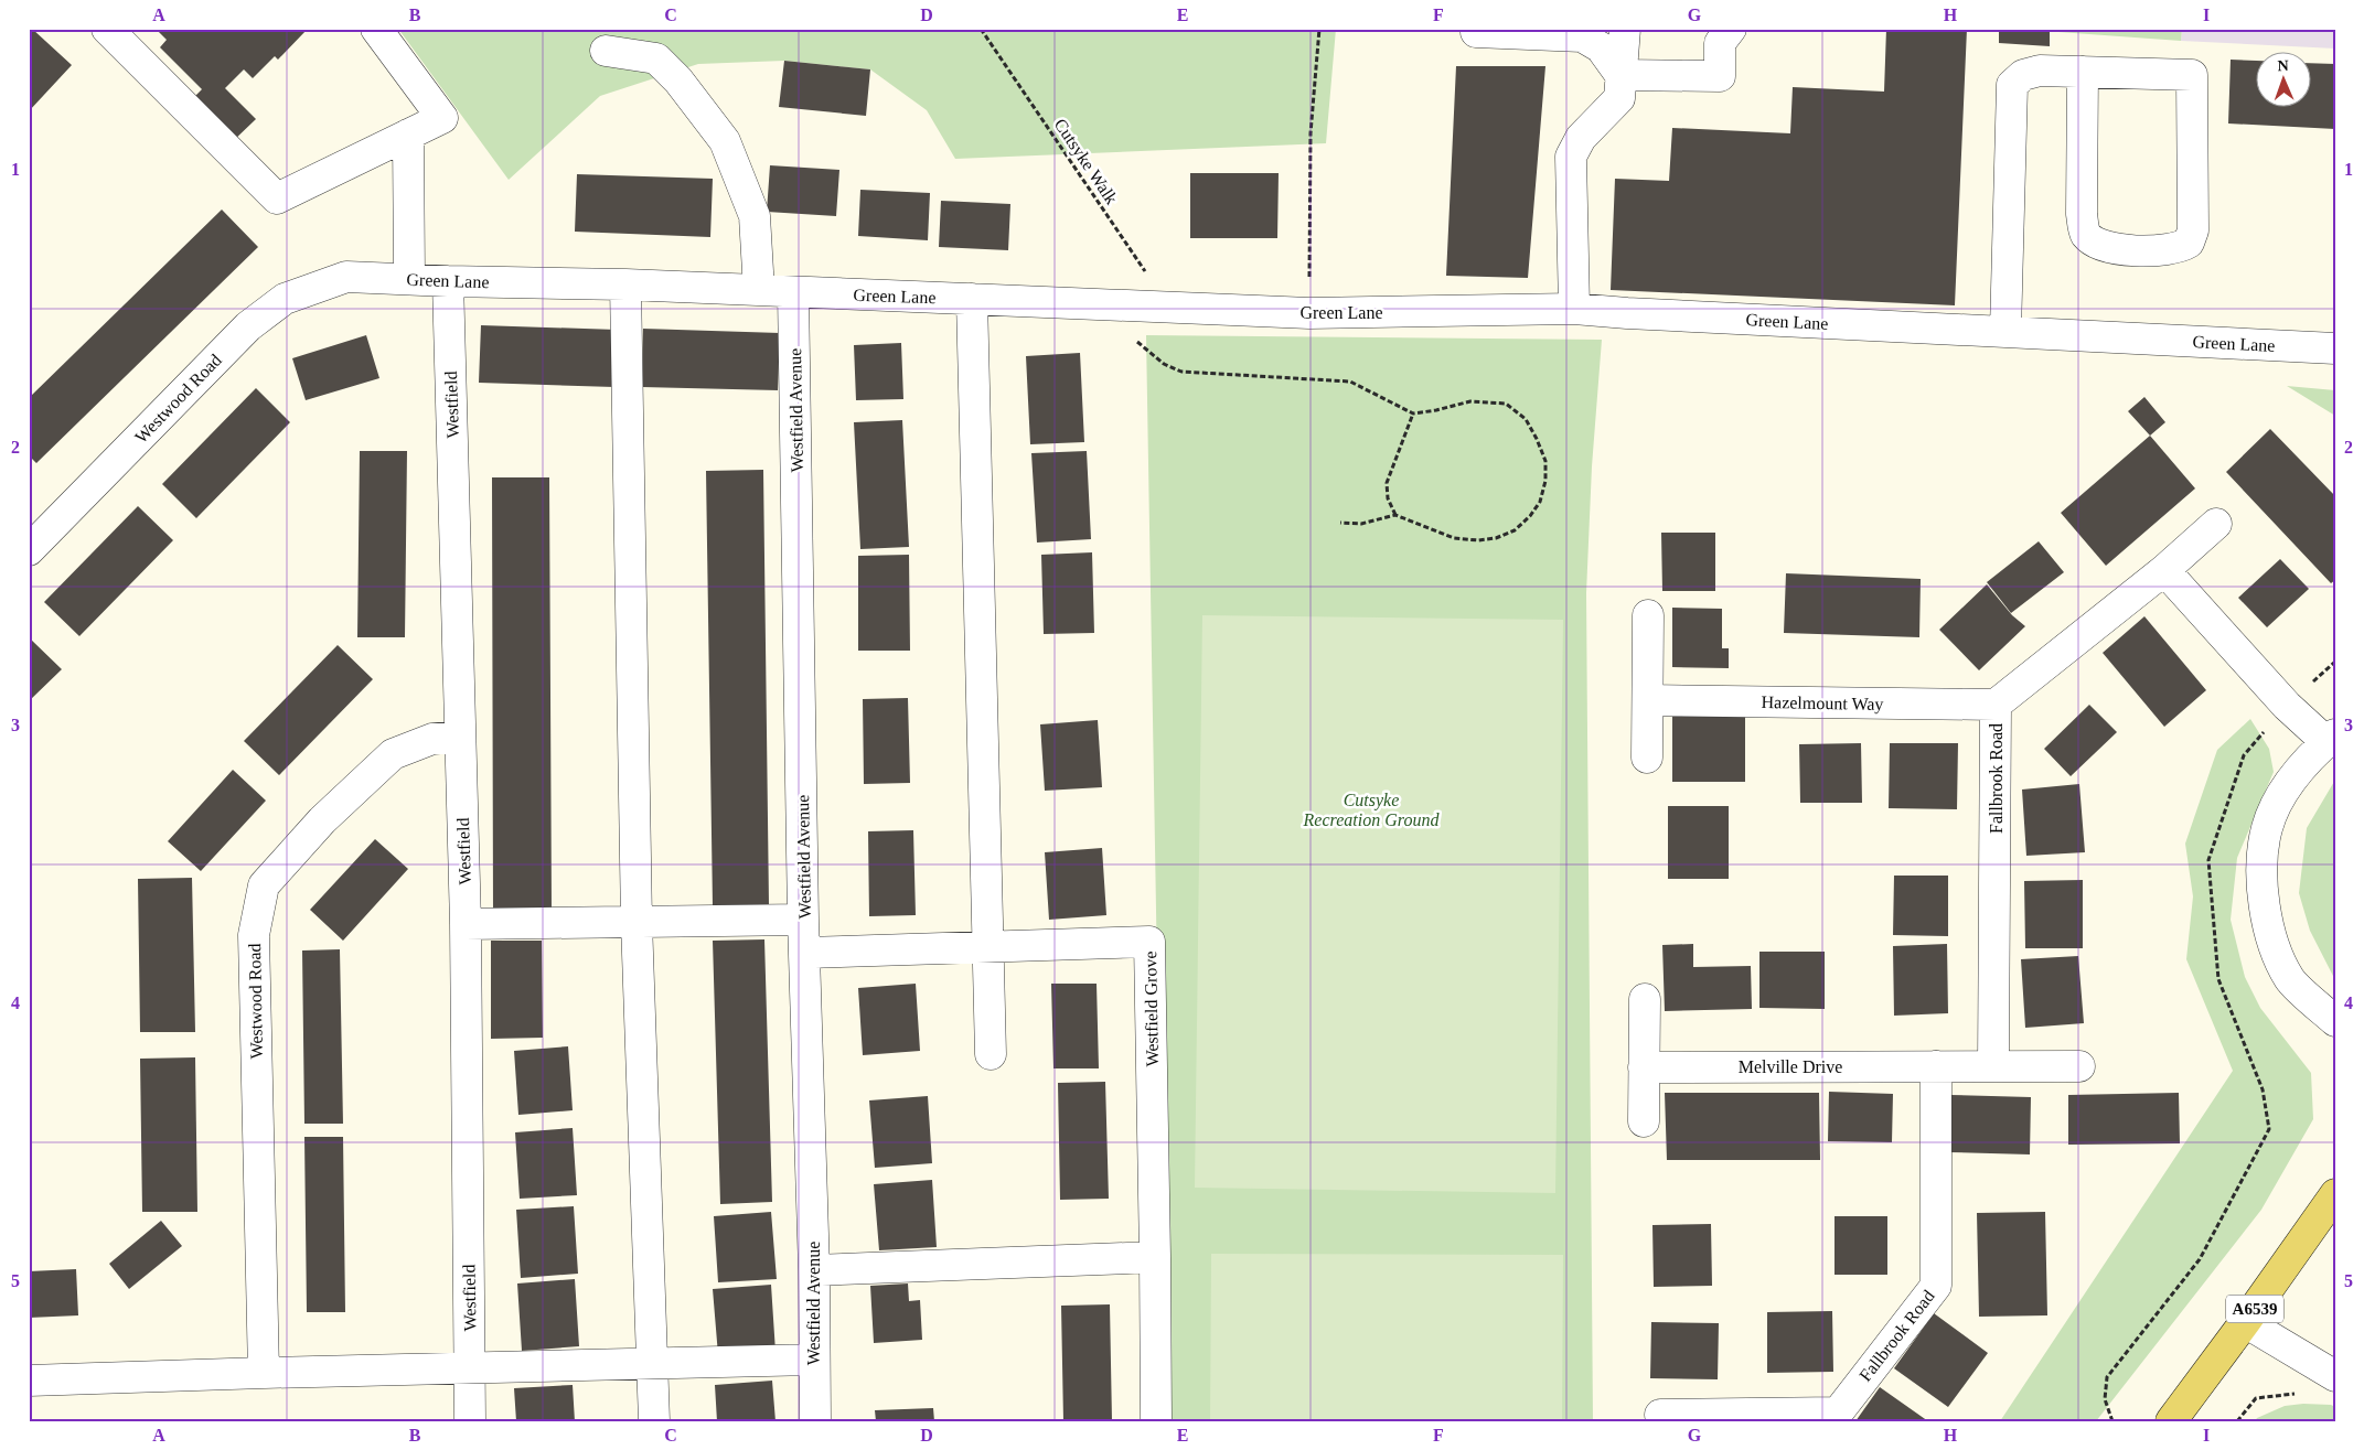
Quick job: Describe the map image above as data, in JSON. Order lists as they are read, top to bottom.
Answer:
{
  "streets": {
    "main road": ["A6539"],
    "street": [
      "Green Lane",
      "Westwood Road",
      "Westfield",
      "Westfield Avenue",
      "Hazelmount Way",
      "Fallbrook Road",
      "Westfield Grove",
      "Melville Drive"
    ],
    "path": ["Cutsyke Walk"]
  },
  "crossings": [
    ["Cutsyke Walk", "Green Lane"],
    ["Green Lane", "Westwood Road"],
    ["Green Lane", "Westfield"],
    ["Green Lane", "Westfield Avenue"],
    ["Westwood Road", "Westfield"],
    ["Westfield Avenue", "Westfield Grove"],
    ["Hazelmount Way", "Fallbrook Road"],
    ["Fallbrook Road", "Melville Drive"]
  ],
  "parks": ["Cutsyke Recreation Ground"],
  "north": "top",
  "grid": {
    "columns": [
      "A",
      "B",
      "C",
      "D",
      "E",
      "F",
      "G",
      "H",
      "I"
    ],
    "rows": [
      "1",
      "2",
      "3",
      "4",
      "5"
    ]
  }
}
